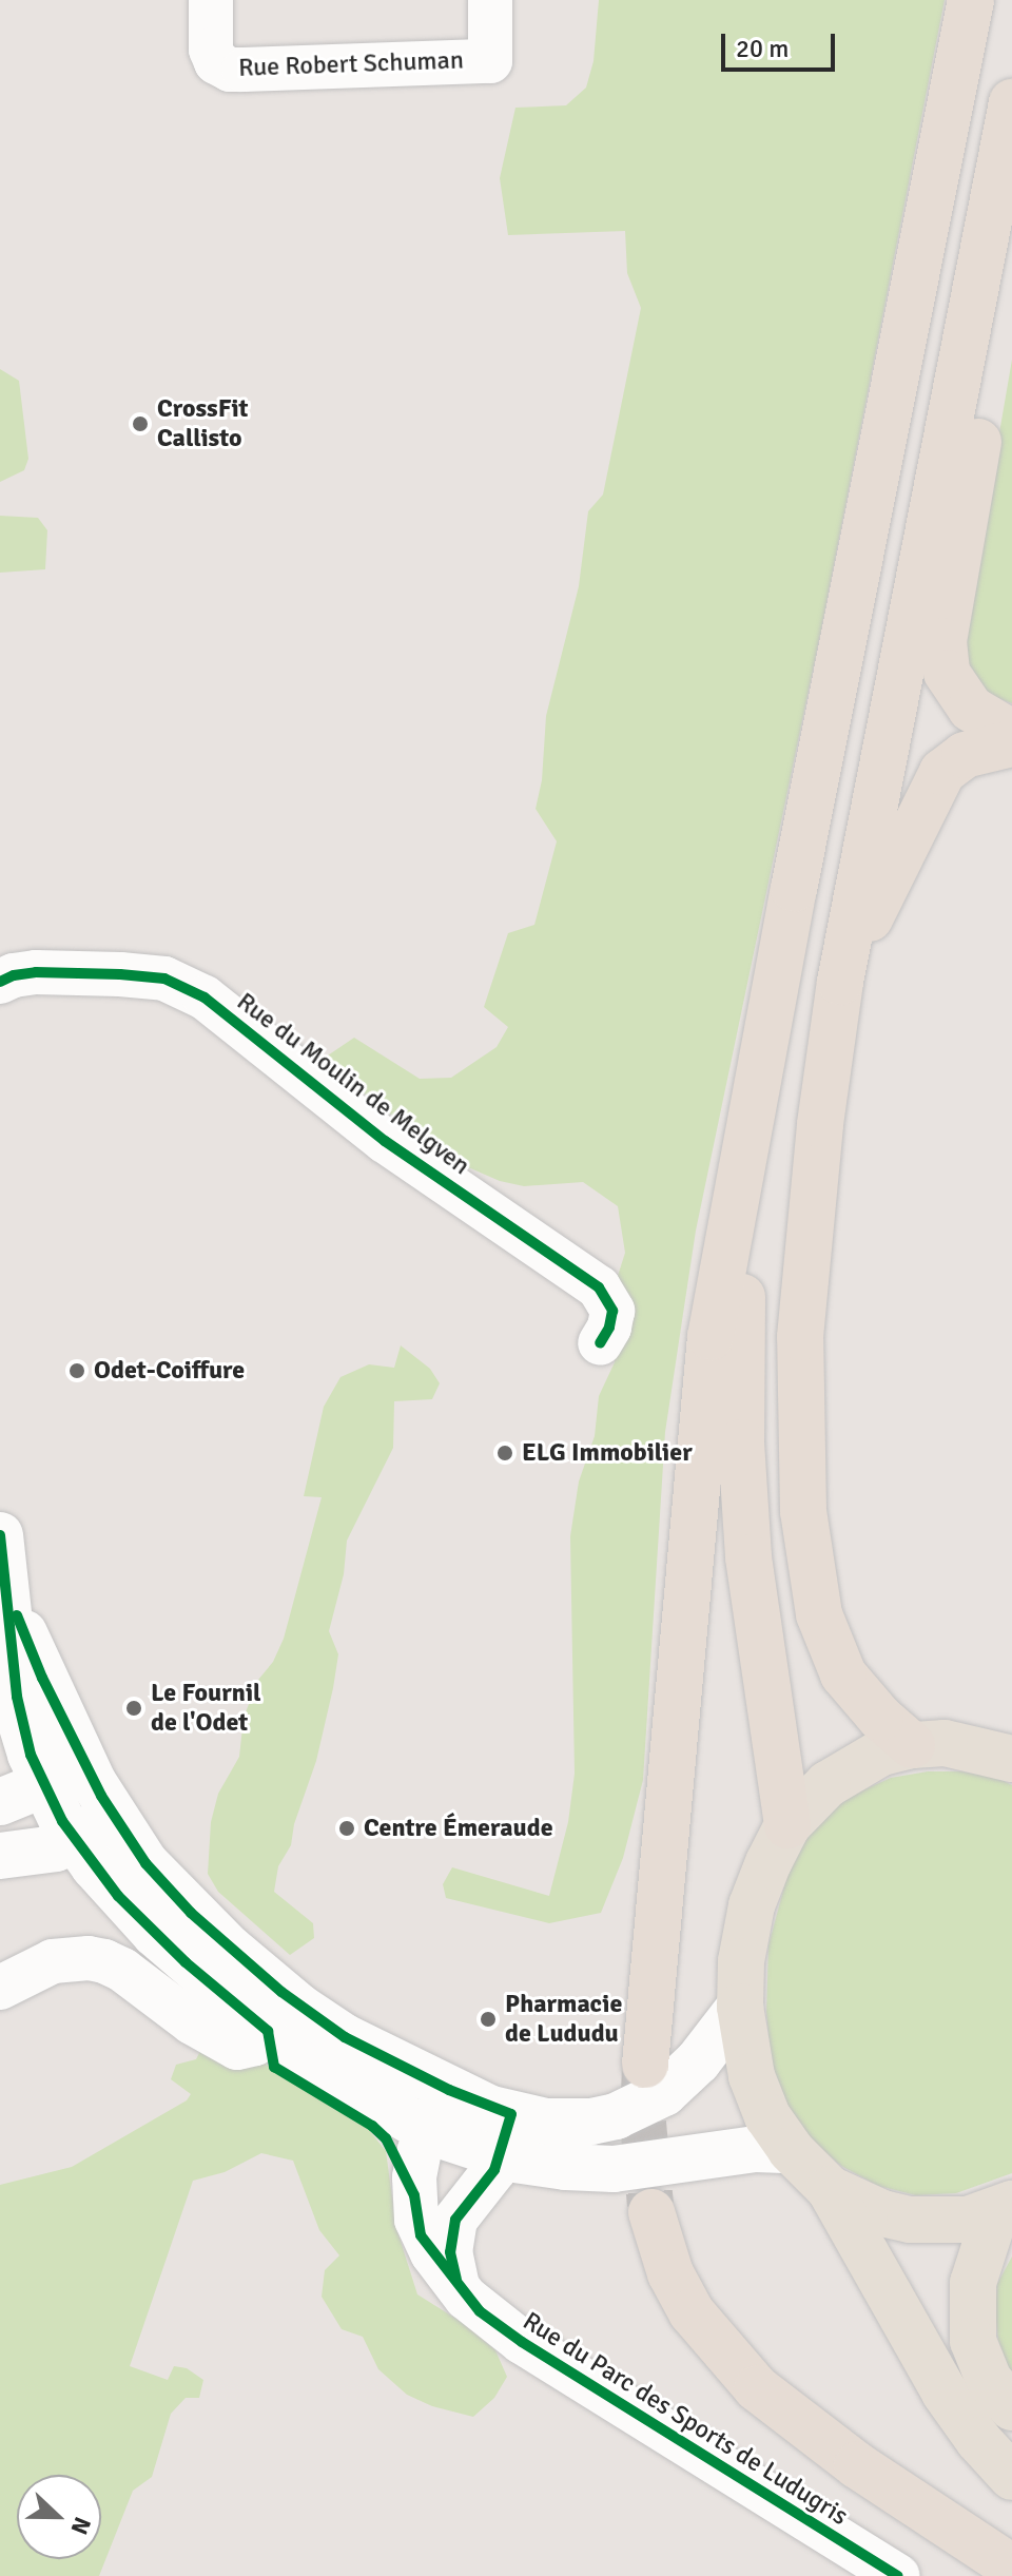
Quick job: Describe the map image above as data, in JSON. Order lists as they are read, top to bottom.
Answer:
{
  "streets": {
    "street": ["Rue Robert Schuman", "Rue du Moulin de Melgven", "Rue du Parc des Sports de Ludugris"]
  },
  "places": [
    "CrossFit Callisto",
    "Odet-Coiffure",
    "ELG Immobilier",
    "Le Fournil de l'Odet",
    "Centre Émeraude",
    "Pharmacie de Lududu"
  ],
  "scale_bar": "20 m",
  "north": "right"
}
